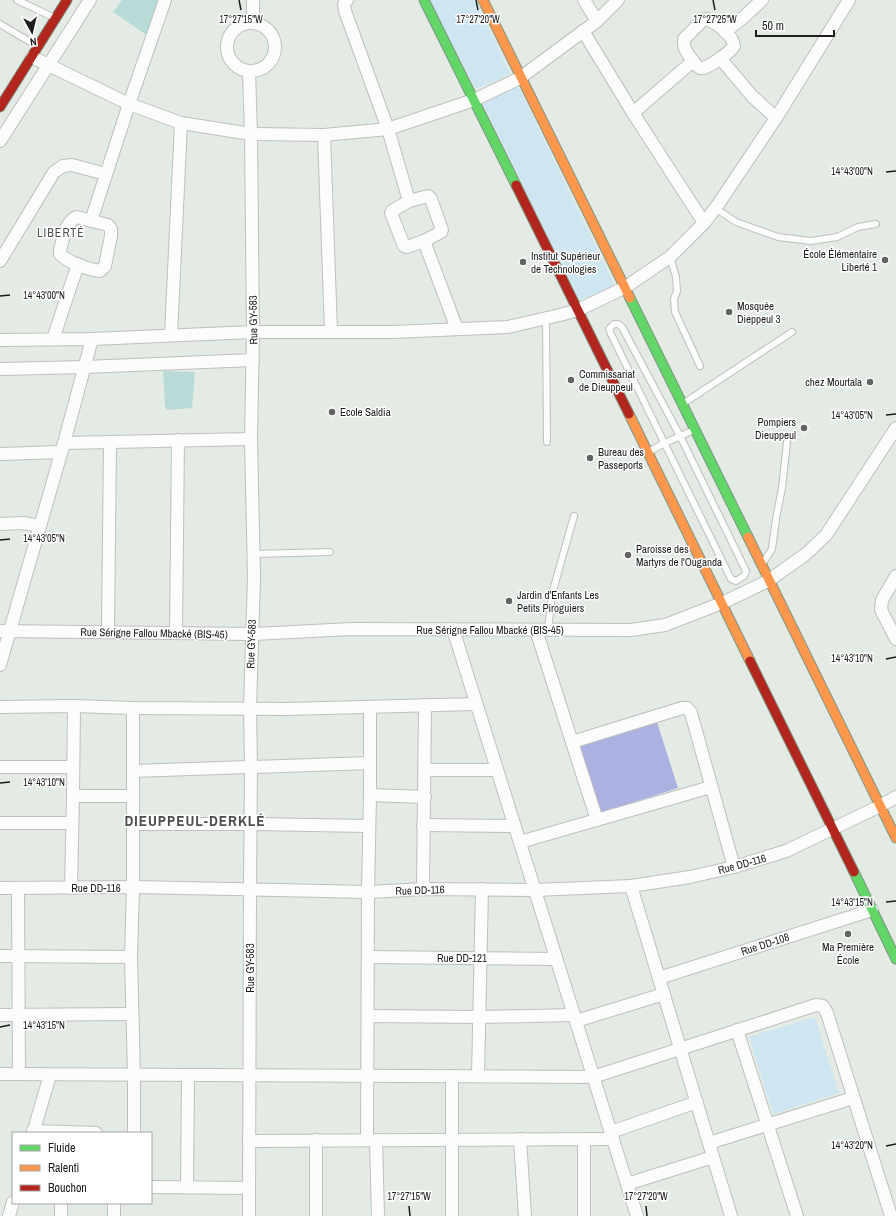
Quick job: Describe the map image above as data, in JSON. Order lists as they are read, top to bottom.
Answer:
{
  "streets": {
    "street": [
      "Rue GY-583",
      "Rue Sérigne Fallou Mbacké (BIS-45)",
      "Rue DD-116",
      "Rue DD-108",
      "Rue DD-121"
    ]
  },
  "crossings": [
    ["Rue GY-583", "Rue Sérigne Fallou Mbacké (BIS-45)"],
    ["Rue GY-583", "Rue DD-116"]
  ],
  "districts": ["LIBERTÉ", "DIEUPPEUL-DERKLÉ"],
  "places": [
    "École Élémentaire Liberté 1",
    "Institut Supérieur de Technologies",
    "Mosquée Dieppeul 3",
    "Commissariat de Dieuppeul",
    "chez Mourtala",
    "Ecole Saldia",
    "Pompiers Dieuppeul",
    "Bureau des Passeports",
    "Paroisse des Martyrs de l'Ouganda",
    "Jardin d'Enfants Les Petits Piroguiers",
    "Ma Première École"
  ],
  "legend": ["Fluide", "Ralenti", "Bouchon"],
  "scale_bar": "50 m",
  "north": "bottom",
  "coordinates": [
    "17°27'15\"W",
    "17°27'20\"W",
    "17°27'25\"W",
    "14°43'00\"N",
    "14°43'05\"N",
    "14°43'10\"N",
    "14°43'15\"N",
    "14°43'20\"N"
  ]
}
